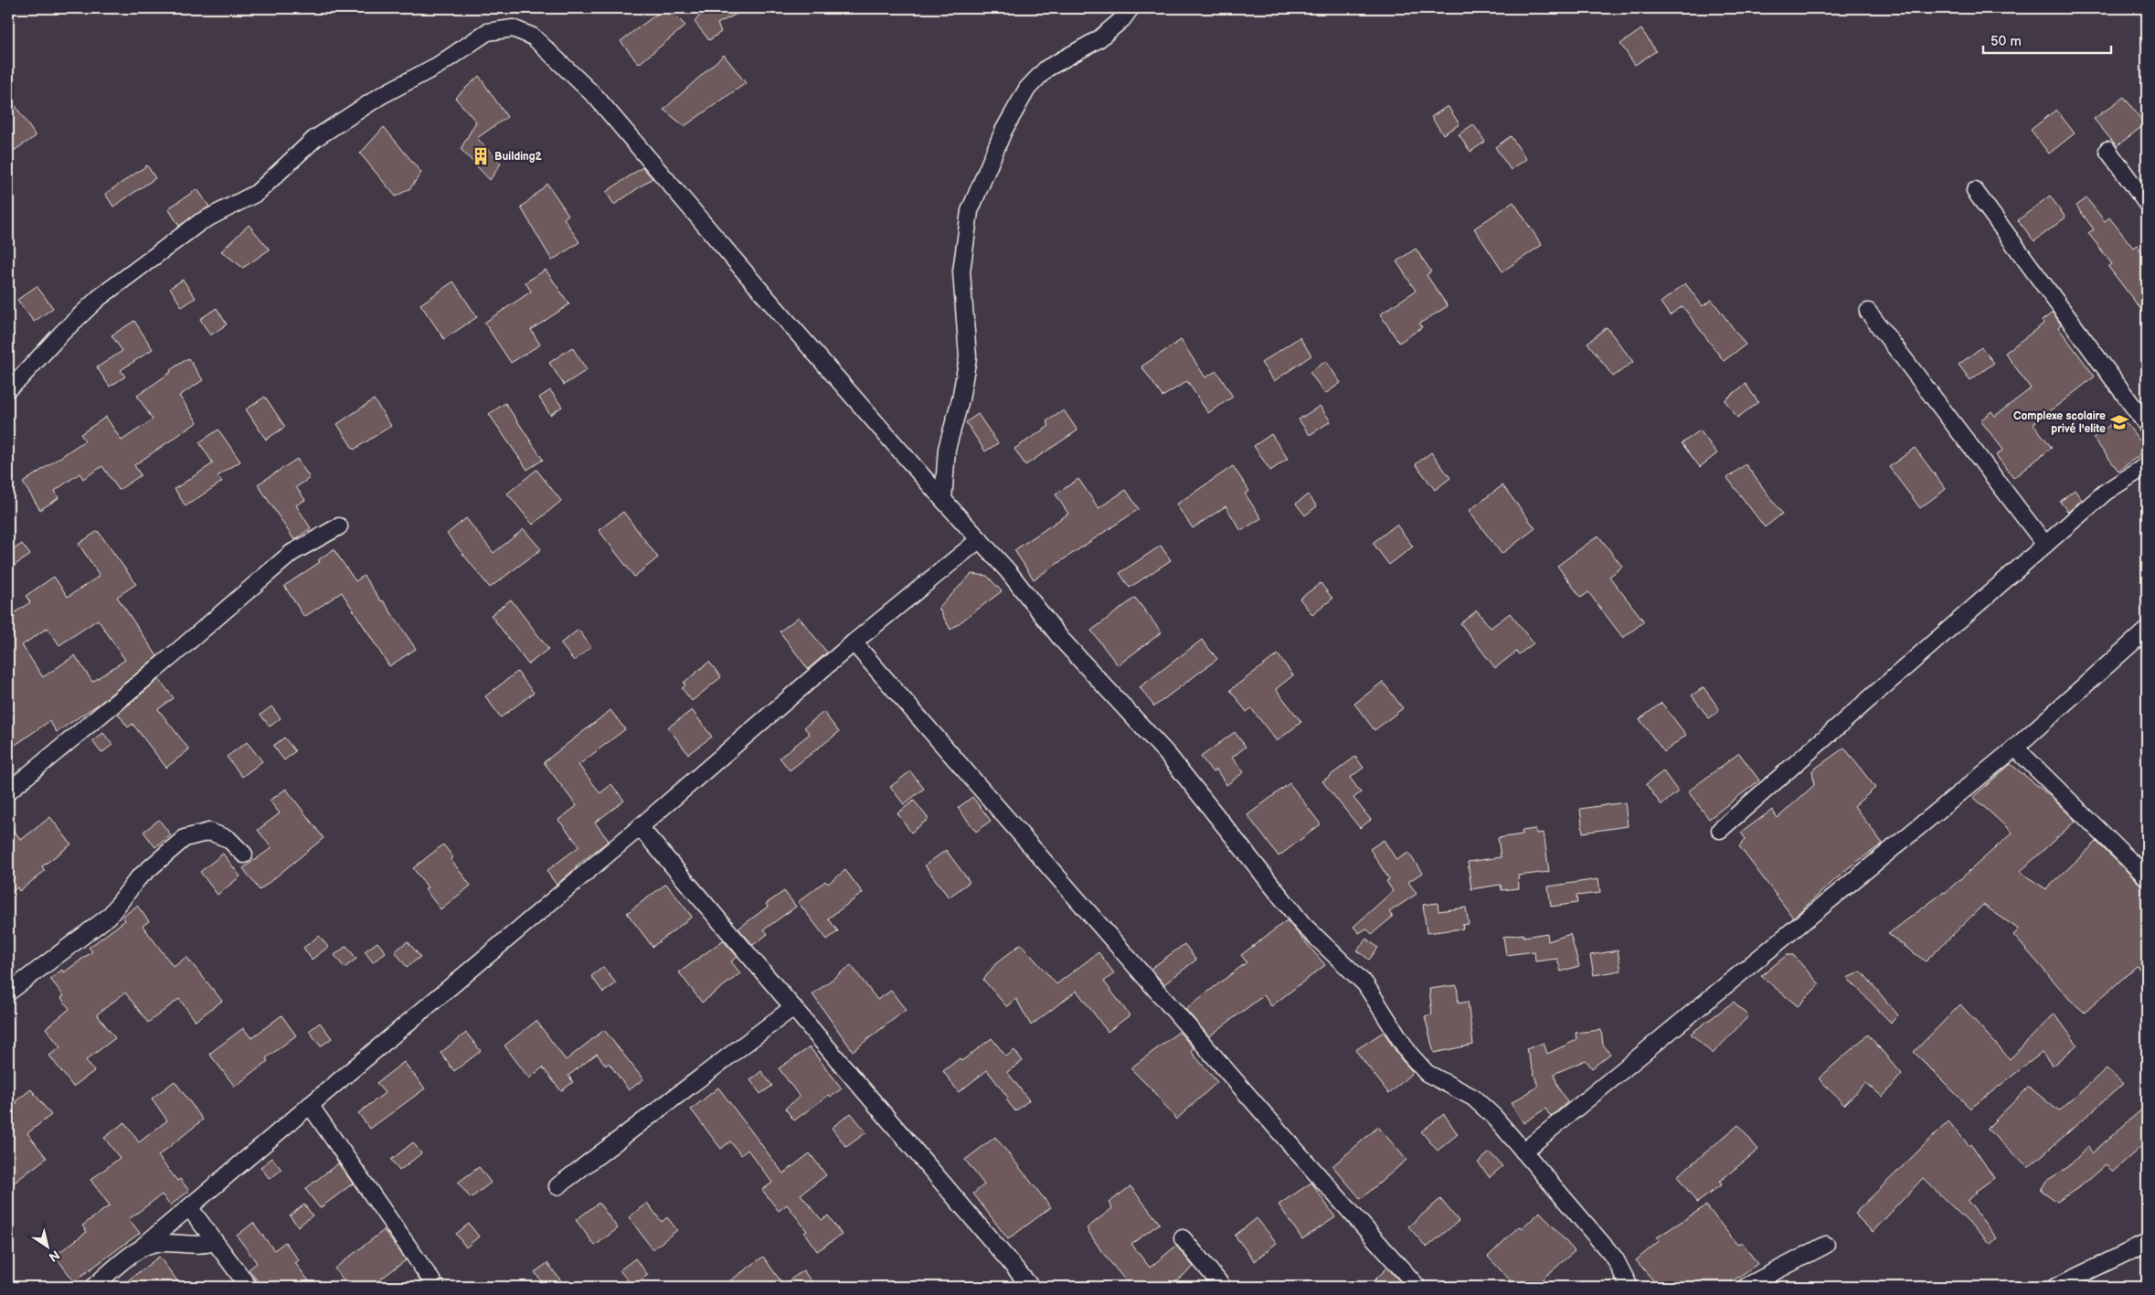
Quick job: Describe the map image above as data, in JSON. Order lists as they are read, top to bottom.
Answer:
{
  "places": {
    "building": ["Building2"],
    "school or university": ["Complexe scolaire privé l'elite"]
  },
  "scale_bar": "50 m",
  "north": "bottom right"
}
